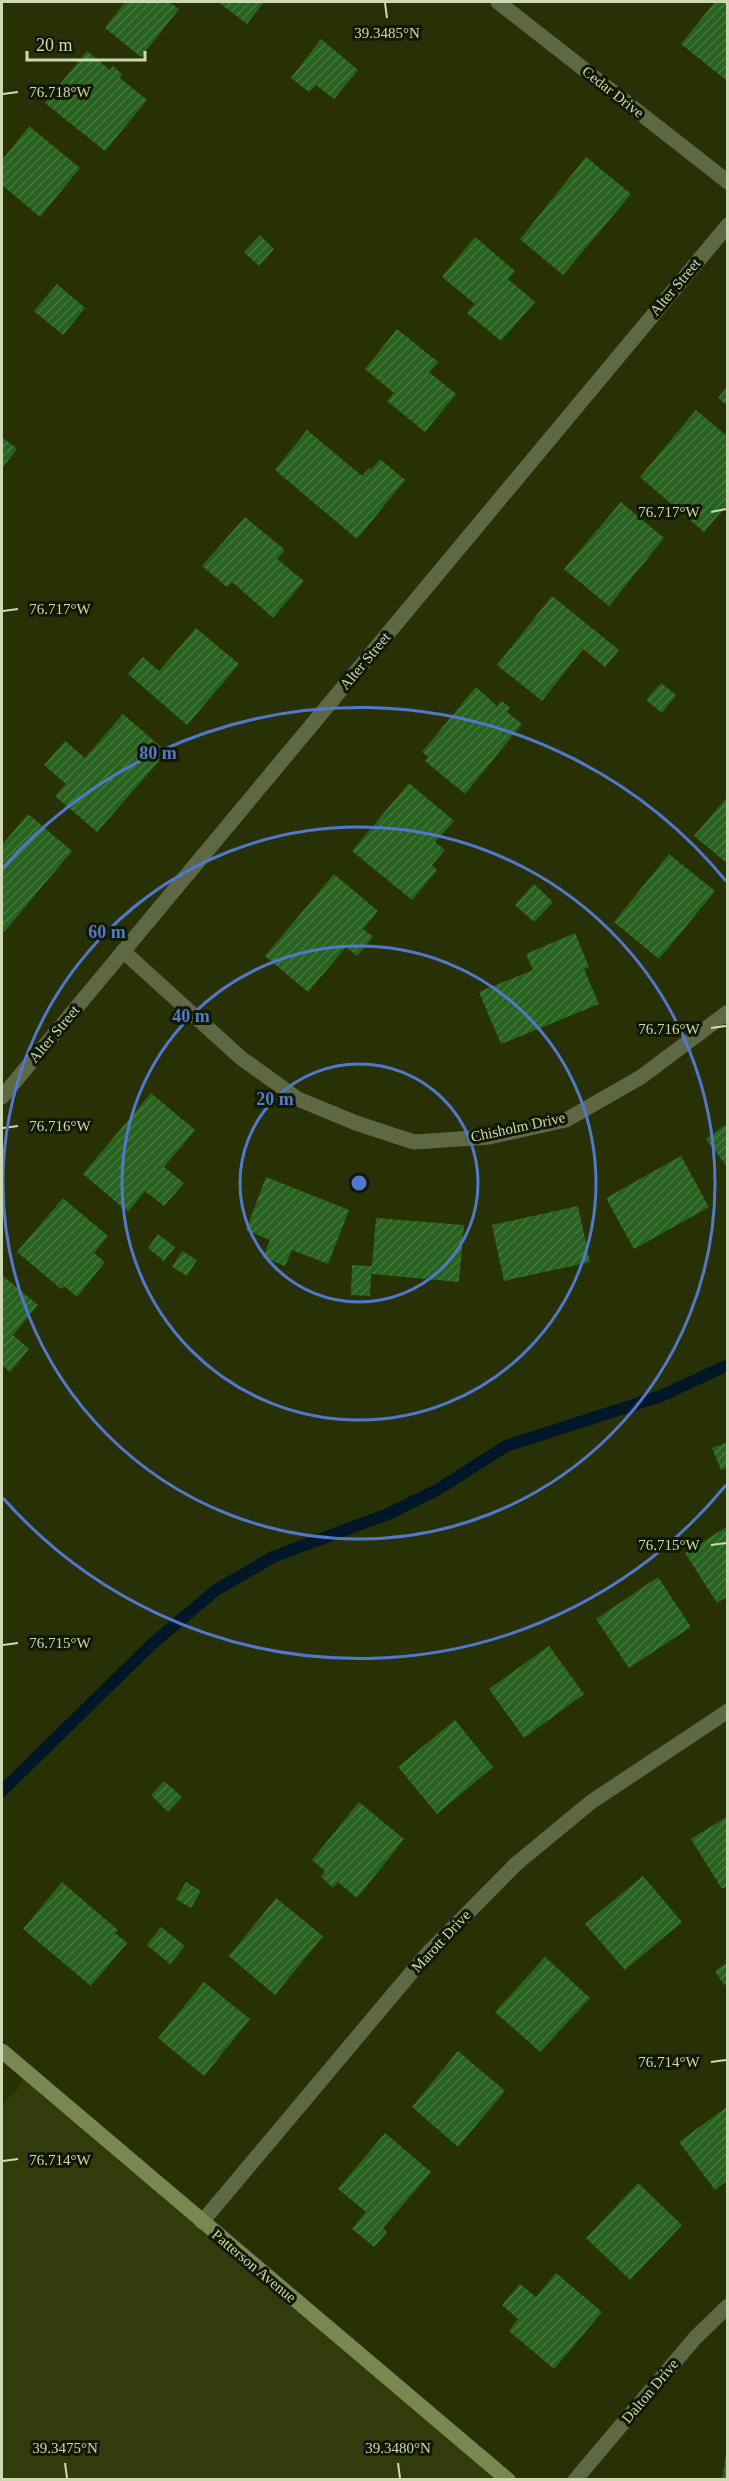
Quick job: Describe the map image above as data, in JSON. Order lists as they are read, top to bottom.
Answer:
{
  "streets": {
    "main road": ["Patterson Avenue"],
    "street": [
      "Cedar Drive",
      "Alter Street",
      "Chisholm Drive",
      "Marott Drive",
      "Dalton Drive"
    ]
  },
  "crossings": [
    ["Alter Street", "Chisholm Drive"],
    ["Marott Drive", "Patterson Avenue"]
  ],
  "scale_bar": "20 m",
  "coordinates": [
    "39.3485°N",
    "76.718°W",
    "76.717°W",
    "76.716°W",
    "76.715°W",
    "76.714°W",
    "39.3475°N",
    "39.3480°N"
  ],
  "rings": [
    "80 m",
    "60 m",
    "40 m",
    "20 m"
  ]
}
